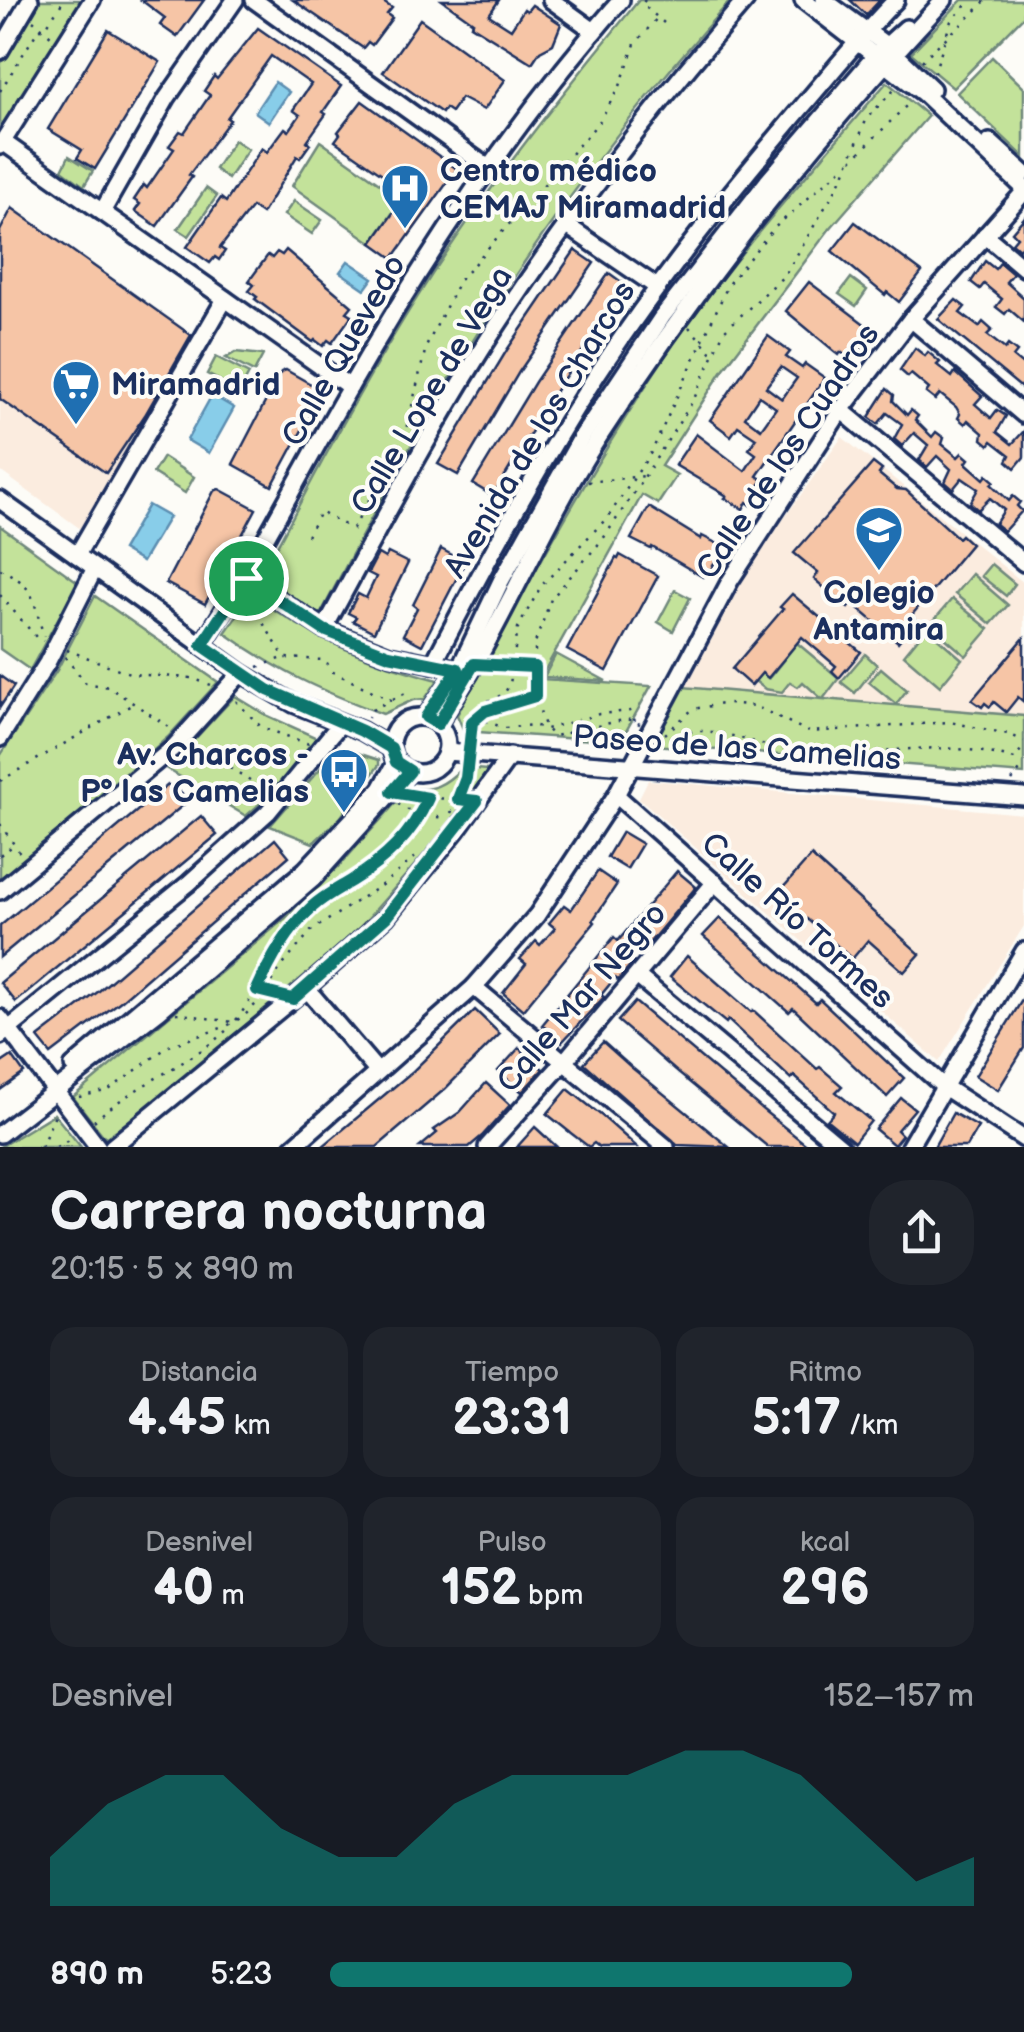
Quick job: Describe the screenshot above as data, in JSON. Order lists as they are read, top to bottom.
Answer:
{
  "streets": {
    "street": [
      "Calle Quevedo",
      "Calle Lope de Vega",
      "Avenida de los Charcos",
      "Calle de los Cuadros",
      "Paseo de las Camelias",
      "Calle Río Tormes",
      "Calle Mar Negro"
    ]
  },
  "crossings": [
    ["Avenida de los Charcos", "Paseo de las Camelias"],
    ["Calle de los Cuadros", "Paseo de las Camelias"],
    ["Calle de los Cuadros", "Calle Río Tormes"],
    ["Calle Río Tormes", "Calle Mar Negro"]
  ],
  "places": {
    "hospital": ["Centro médico CEMAJ Miramadrid"],
    "supermarket": ["Miramadrid"],
    "school or university": ["Colegio Antamira"],
    "bus stop": ["Av. Charcos - Pº las Camelias"]
  },
  "page": {
    "heading": ["Carrera nocturna", "20:15 · 5 × 890 m"],
    "stats": [
      ["Distancia", "4.45 km"],
      ["Tiempo", "23:31"],
      ["Ritmo", "5:17 /km"],
      ["Desnivel", "40 m"],
      ["Pulso", "152 bpm"],
      ["kcal", "296"]
    ],
    "chart": ["Desnivel", "152–157 m"],
    "list": [
      {
        "name": "890 m",
        "note": "5:23"
      }
    ]
  }
}
